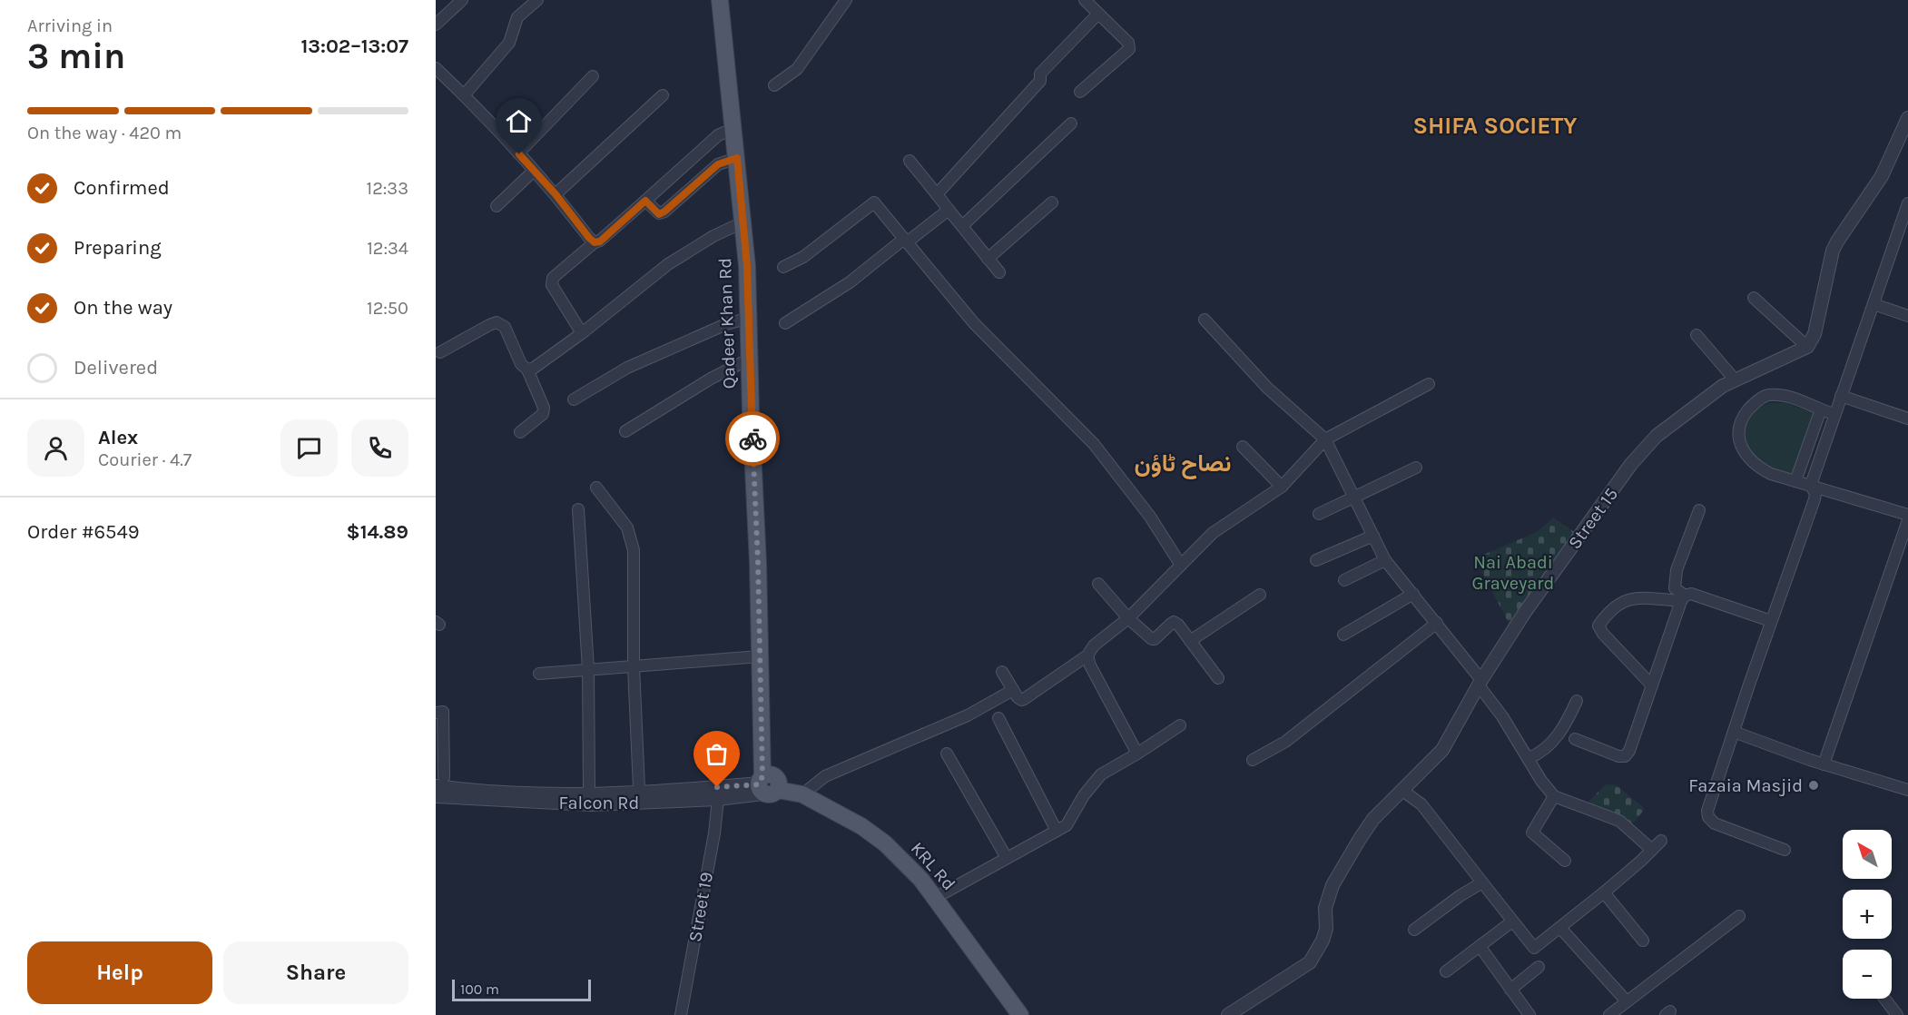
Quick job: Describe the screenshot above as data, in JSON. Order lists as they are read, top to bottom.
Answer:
{
  "streets": {
    "main road": ["Qadeer Khan Rd", "KRL Rd"],
    "street": ["Street 15", "Falcon Rd", "Street 19"]
  },
  "crossings": [
    ["Qadeer Khan Rd", "Falcon Rd"],
    ["Qadeer Khan Rd", "KRL Rd"],
    ["Falcon Rd", "KRL Rd"],
    ["Falcon Rd", "Street 19"]
  ],
  "districts": ["SHIFA SOCIETY", "نصاح ٹاؤن"],
  "parks": ["Nai Abadi Graveyard"],
  "places": ["Fazaia Masjid"],
  "scale_bar": "100 m",
  "north": "top left",
  "page": {
    "heading": ["3 min", "Arriving in", "13:02–13:07"],
    "panel": [
      "Alex",
      "Courier · 4.7",
      "Order #6549",
      "$14.89"
    ],
    "bar": "On the way · 420 m",
    "list": [
      ["Confirmed", "12:33"],
      ["Preparing", "12:34"],
      ["On the way", "12:50"],
      "Delivered"
    ],
    "map_buttons": ["+", "−"],
    "buttons": ["Help", "Share"],
    "scale": "100 m"
  }
}
